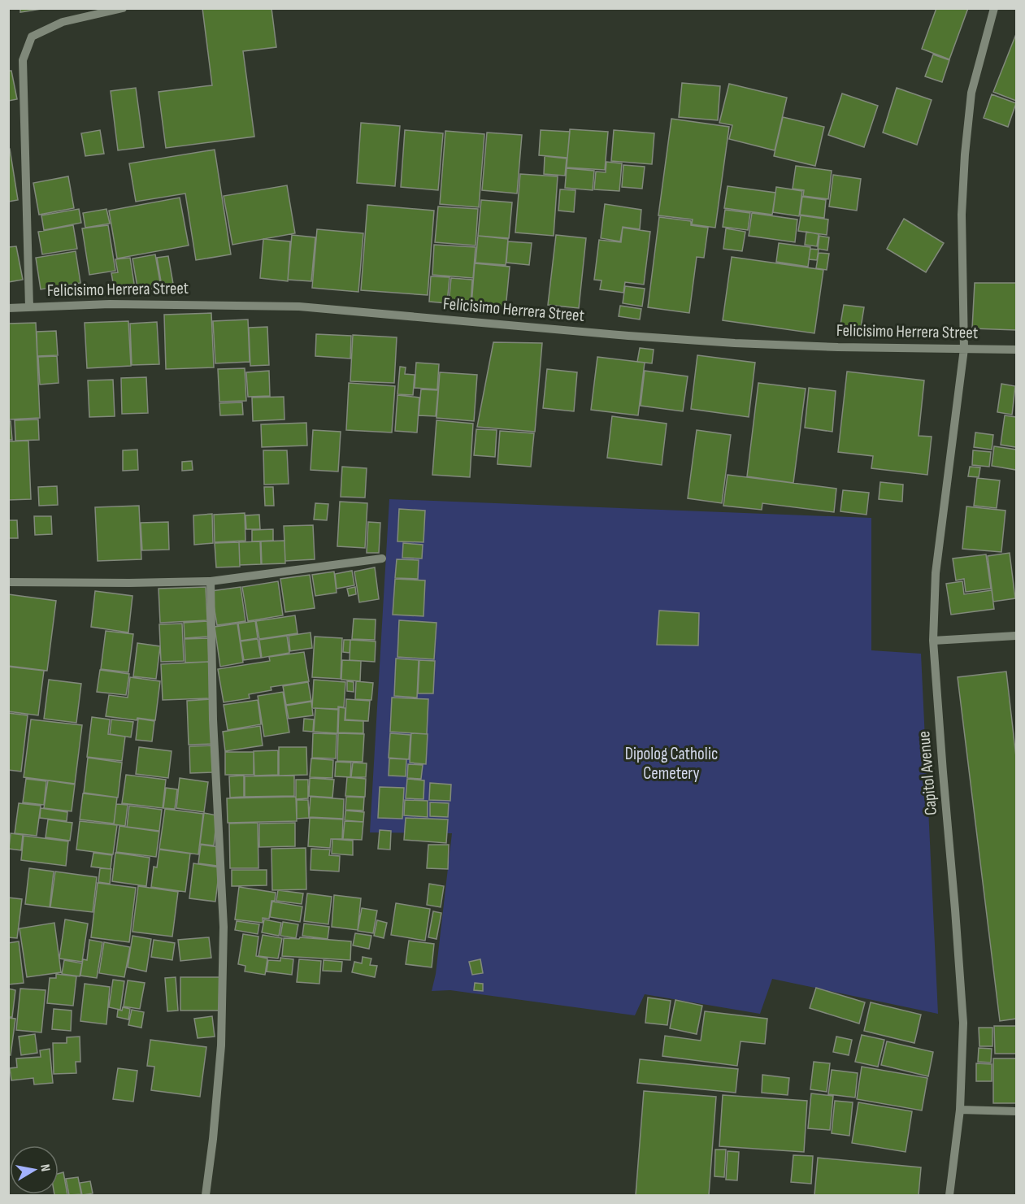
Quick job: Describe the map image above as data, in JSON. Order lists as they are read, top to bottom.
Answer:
{
  "streets": {
    "street": ["Felicisimo Herrera Street", "Capitol Avenue"]
  },
  "crossings": [
    ["Felicisimo Herrera Street", "Capitol Avenue"]
  ],
  "parks": ["Dipolog Catholic Cemetery"],
  "north": "right"
}
